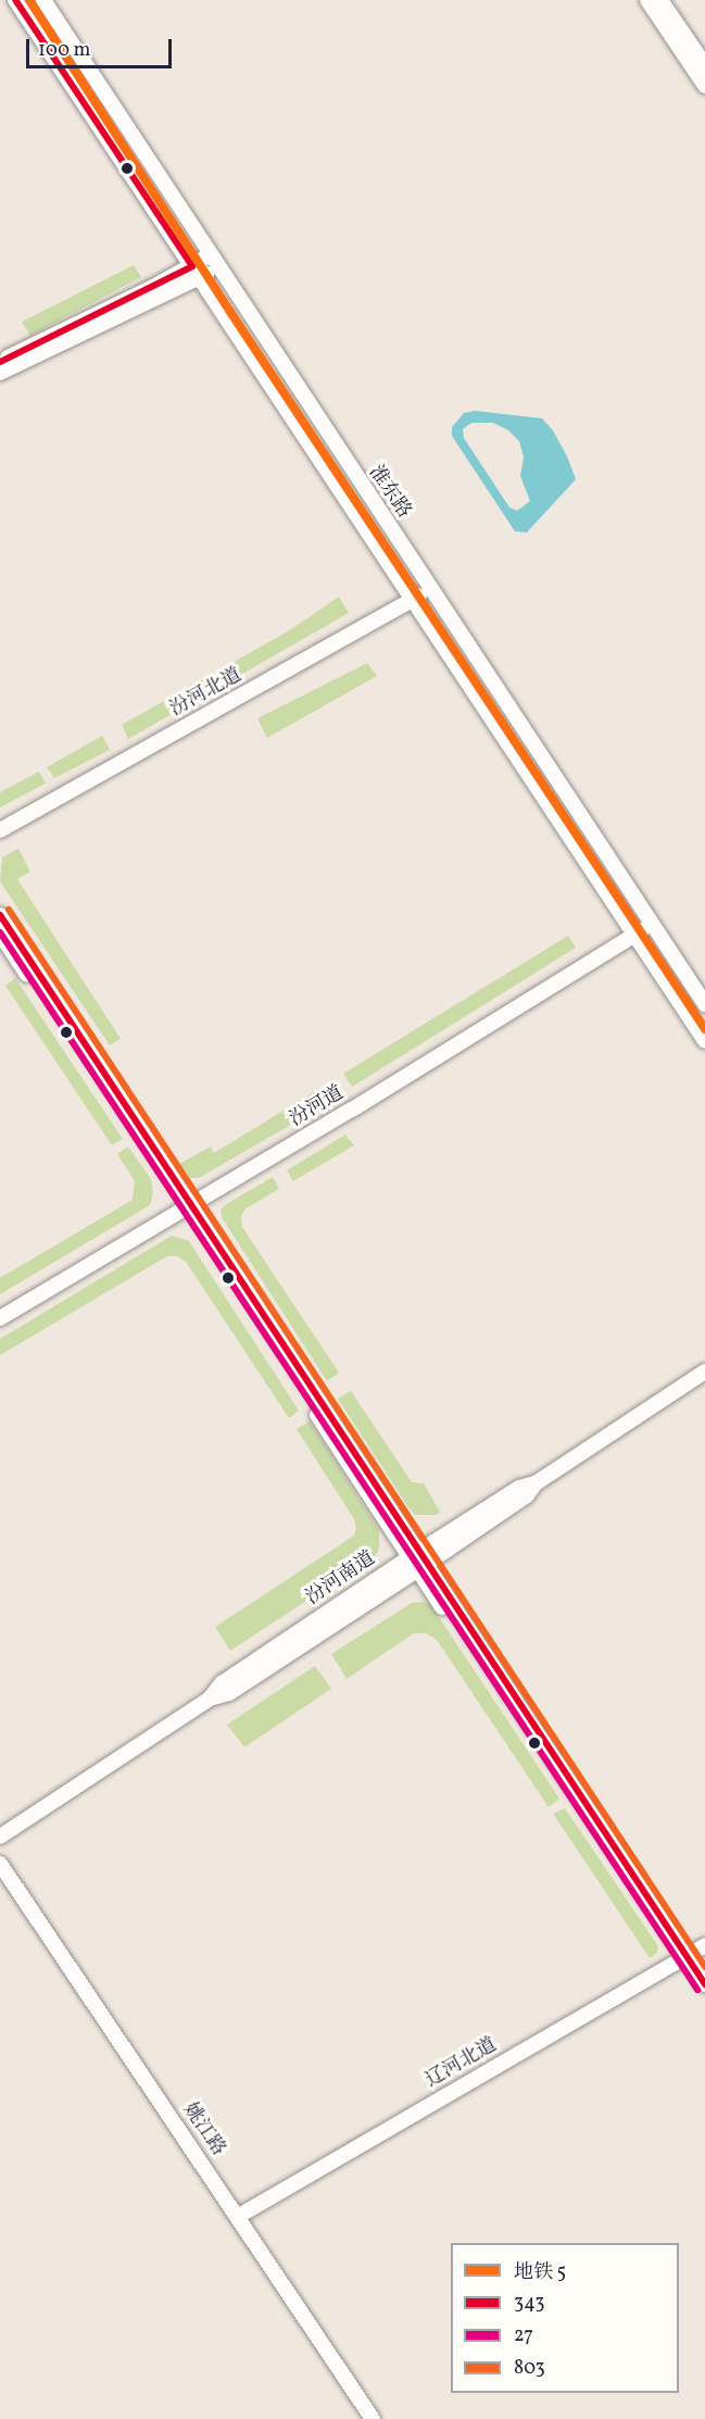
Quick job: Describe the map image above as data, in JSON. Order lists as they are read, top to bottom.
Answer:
{
  "streets": {
    "street": [
      "淮东路",
      "汾河北道",
      "汾河道",
      "汾河南道",
      "辽河北道",
      "姚江路"
    ]
  },
  "crossings": [
    ["淮东路", "汾河北道"],
    ["淮东路", "汾河道"],
    ["辽河北道", "姚江路"]
  ],
  "lines": [
    "metro line 5",
    "transit line 343",
    "transit line 803",
    "transit line 27"
  ],
  "legend": [
    "地铁 5",
    "343",
    "27",
    "803"
  ],
  "scale_bar": "100 m"
}
